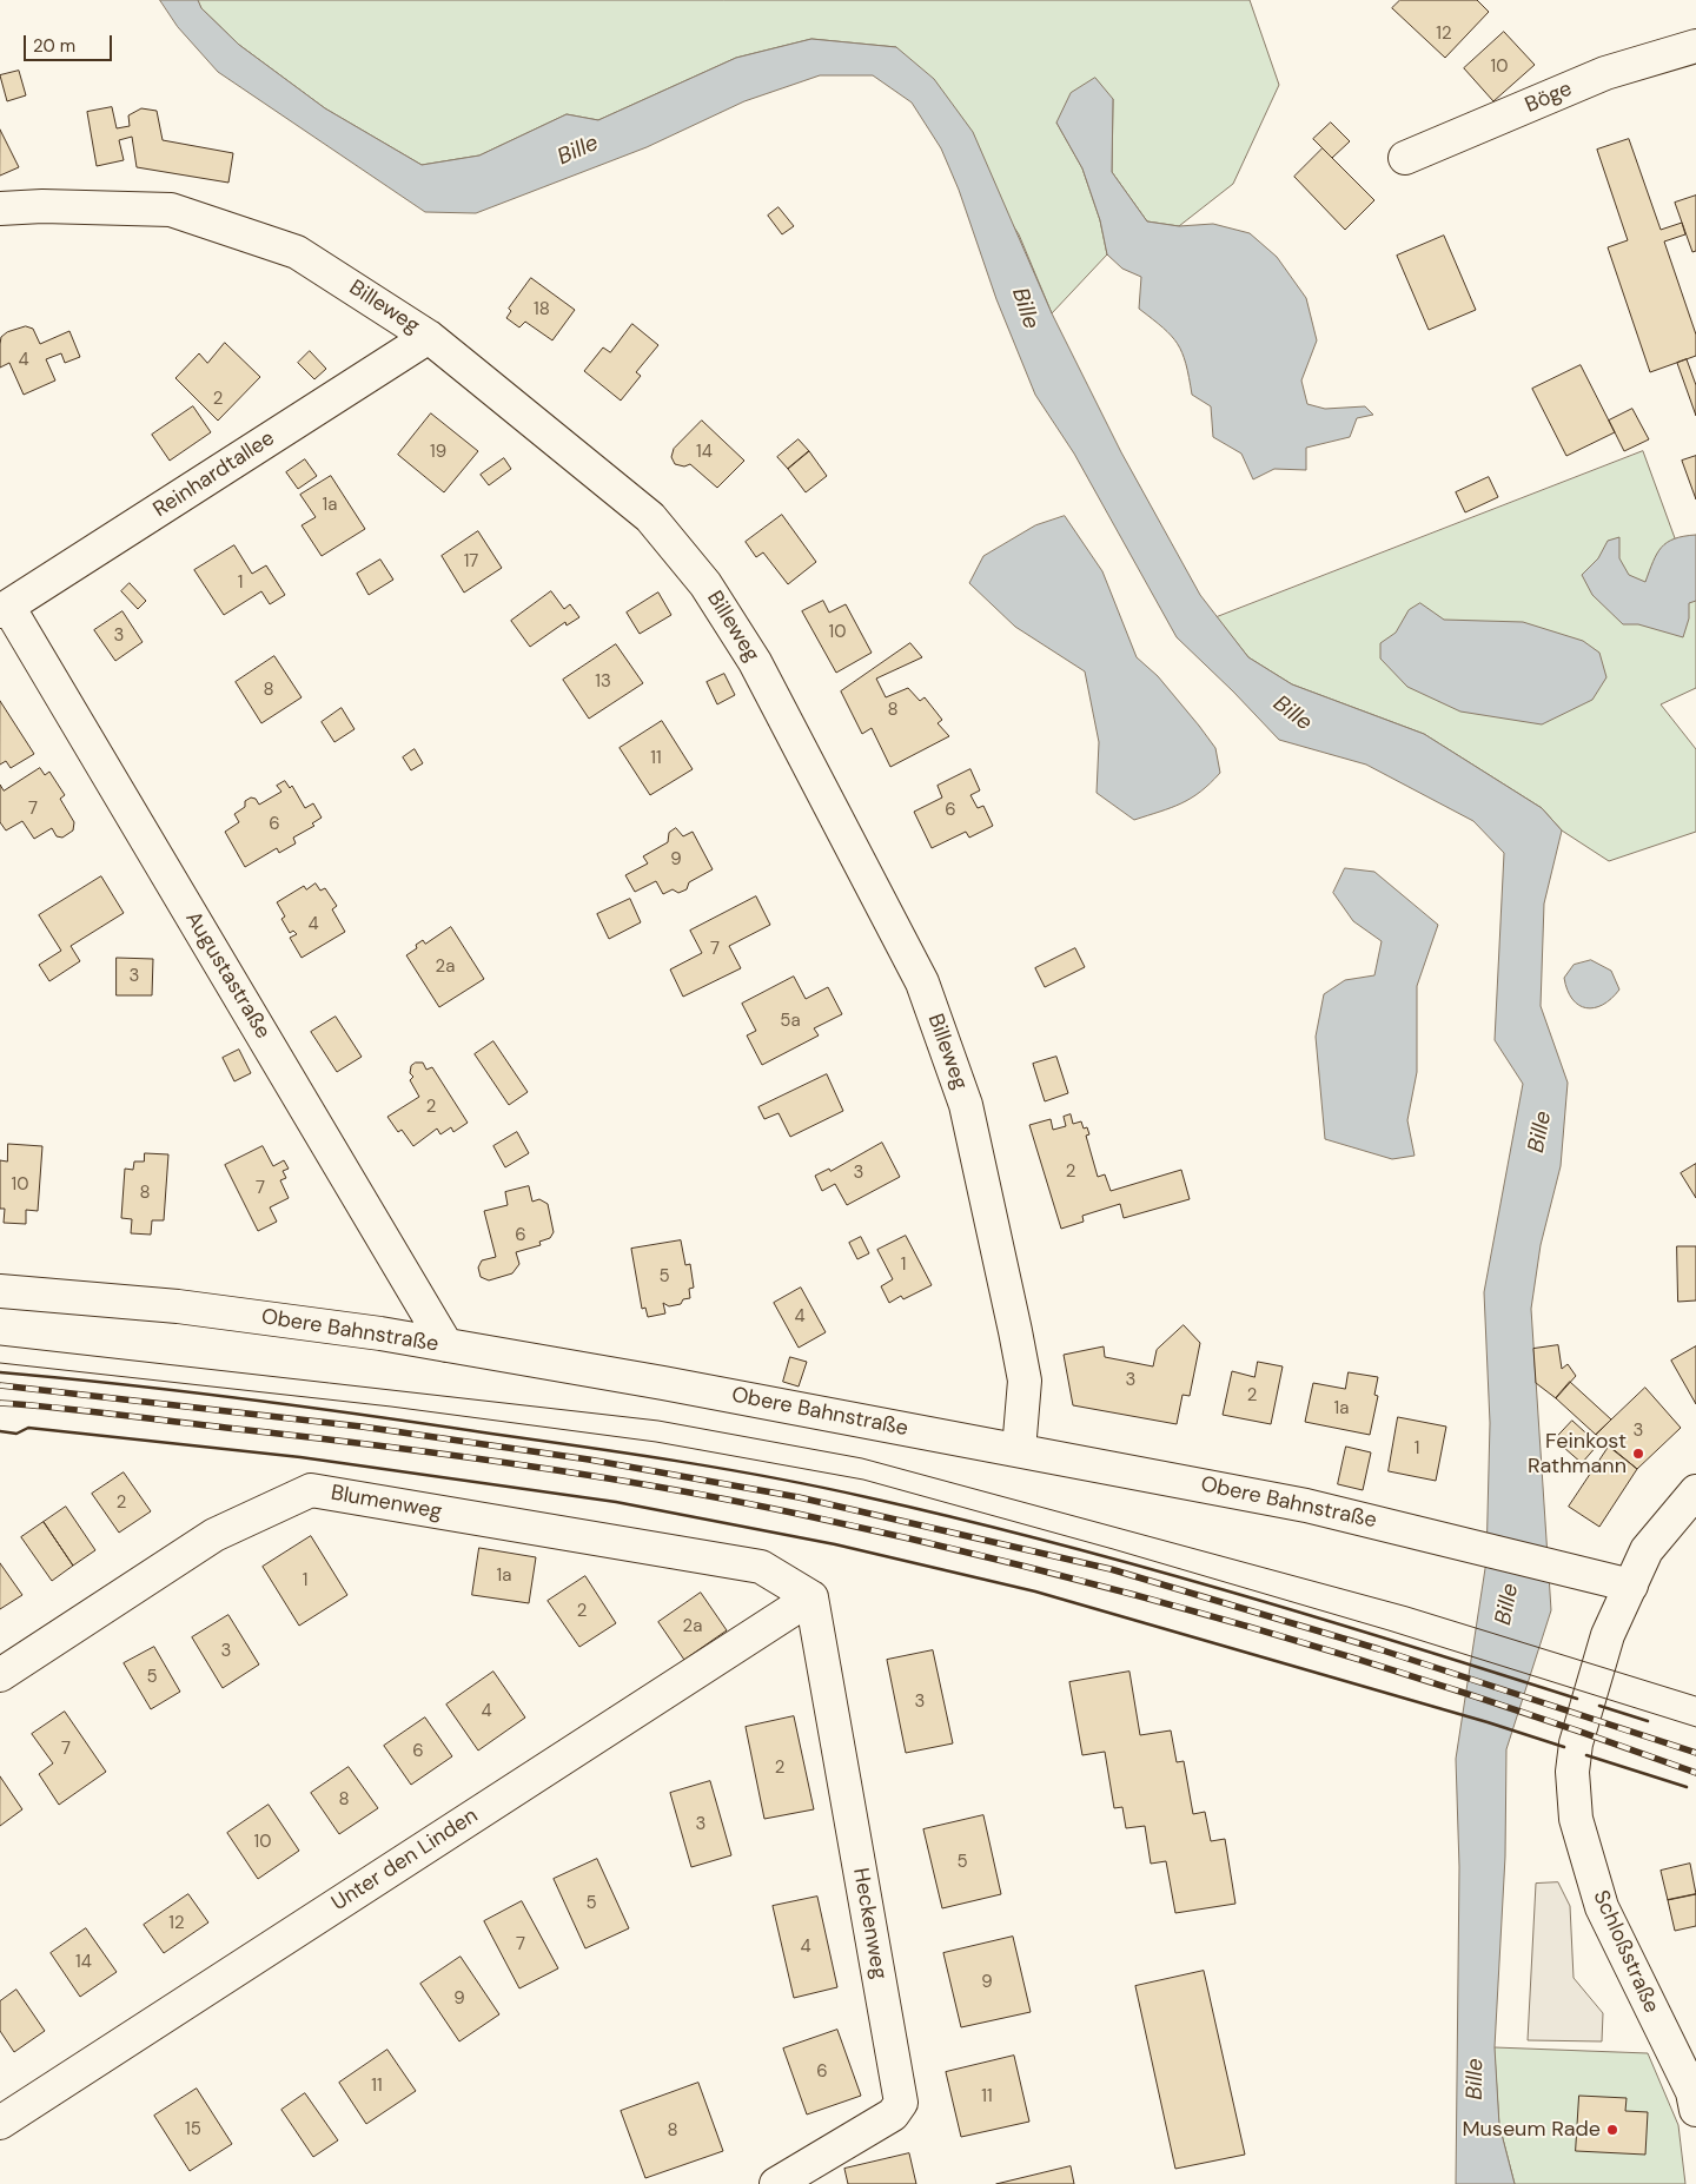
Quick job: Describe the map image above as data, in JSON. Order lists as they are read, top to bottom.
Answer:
{
  "streets": {
    "street": [
      "Böge",
      "Billeweg",
      "Reinhardtallee",
      "Augustastraße",
      "Obere Bahnstraße",
      "Blumenweg",
      "Unter den Linden",
      "Heckenweg",
      "Schloßstraße"
    ]
  },
  "crossings": [
    ["Billeweg", "Reinhardtallee"],
    ["Billeweg", "Obere Bahnstraße"],
    ["Reinhardtallee", "Augustastraße"],
    ["Augustastraße", "Obere Bahnstraße"],
    ["Obere Bahnstraße", "Schloßstraße"],
    ["Blumenweg", "Unter den Linden"],
    ["Blumenweg", "Heckenweg"],
    ["Unter den Linden", "Heckenweg"]
  ],
  "water": ["Bille"],
  "places": ["Feinkost Rathmann", "Museum Rade"],
  "house_numbers": [
    "12",
    "10",
    "18",
    "4",
    "2",
    "19",
    "14",
    "1a",
    "17",
    "1",
    "10",
    "3",
    "13",
    "8",
    "8",
    "11",
    "7",
    "6",
    "6",
    "9",
    "4",
    "7",
    "2a",
    "3",
    "5a",
    "2",
    "2",
    "3",
    "10",
    "7",
    "8",
    "6",
    "1",
    "5",
    "4",
    "3",
    "2",
    "1a",
    "3",
    "1",
    "2",
    "1a",
    "1",
    "2",
    "2a",
    "3",
    "5",
    "3",
    "4",
    "7",
    "6",
    "2",
    "8",
    "3",
    "10",
    "5",
    "5",
    "12",
    "7",
    "4",
    "14",
    "9",
    "9",
    "6",
    "11",
    "11",
    "15",
    "8"
  ],
  "scale_bar": "20 m"
}
